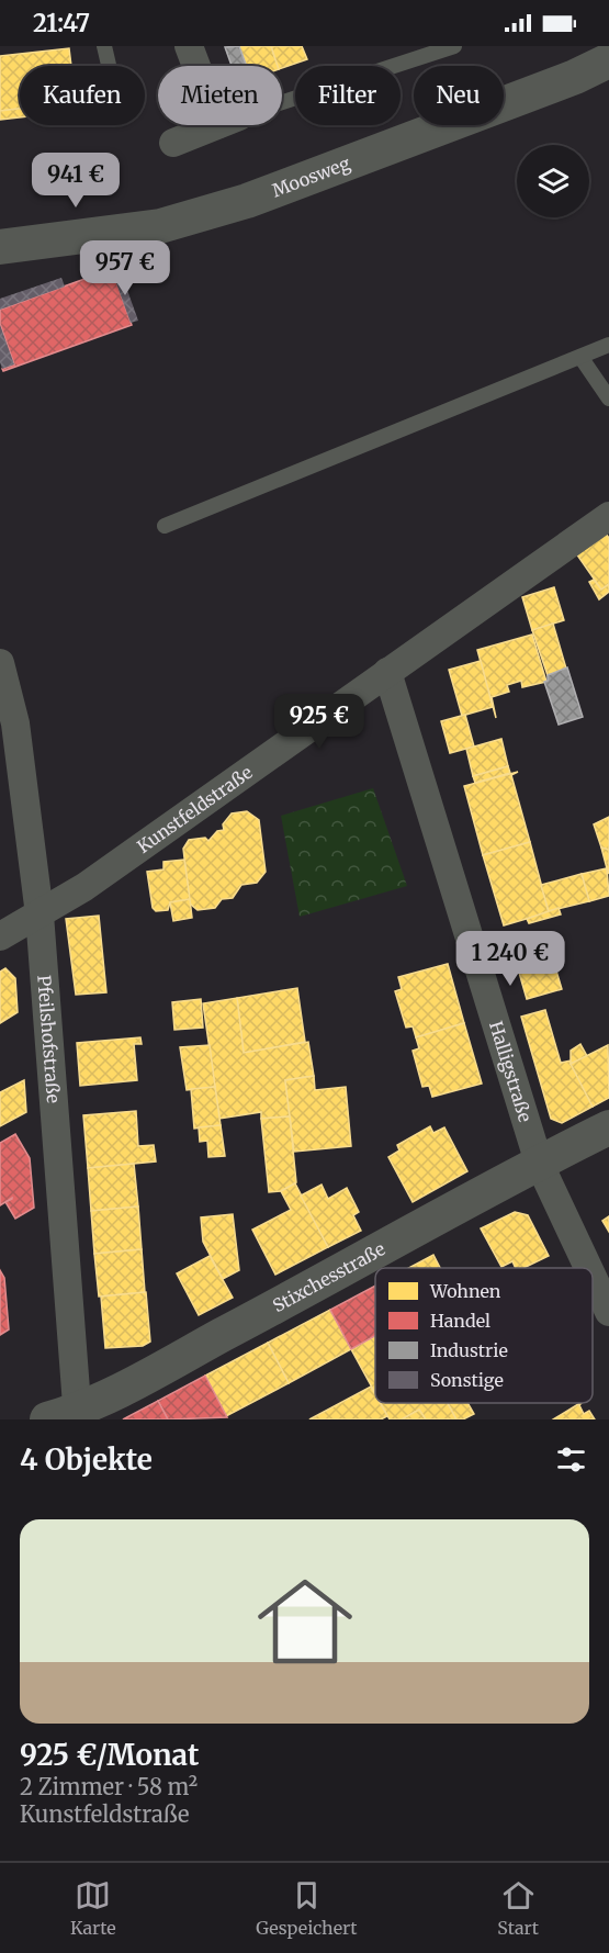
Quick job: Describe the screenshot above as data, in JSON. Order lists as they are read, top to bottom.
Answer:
{
  "streets": {
    "street": [
      "Moosweg",
      "Kunstfeldstraße",
      "Pfeilshofstraße",
      "Halligstraße",
      "Stixchesstraße"
    ]
  },
  "crossings": [
    ["Kunstfeldstraße", "Pfeilshofstraße"],
    ["Kunstfeldstraße", "Halligstraße"],
    ["Pfeilshofstraße", "Stixchesstraße"],
    ["Halligstraße", "Stixchesstraße"]
  ],
  "legend": [
    "Wohnen",
    "Handel",
    "Industrie",
    "Sonstige"
  ],
  "page": {
    "status": "21:47",
    "chip": [
      "Kaufen",
      "Mieten",
      "Filter",
      "Neu"
    ],
    "price": [
      "941 €",
      "957 €",
      "925 €",
      "1 240 €"
    ],
    "heading": "4 Objekte",
    "list": [
      {
        "name": "925 €/Monat",
        "note": "2 Zimmer · 58 m² · Kunstfeldstraße"
      }
    ],
    "tabs": ["Karte", "Gespeichert", "Start"]
  }
}
